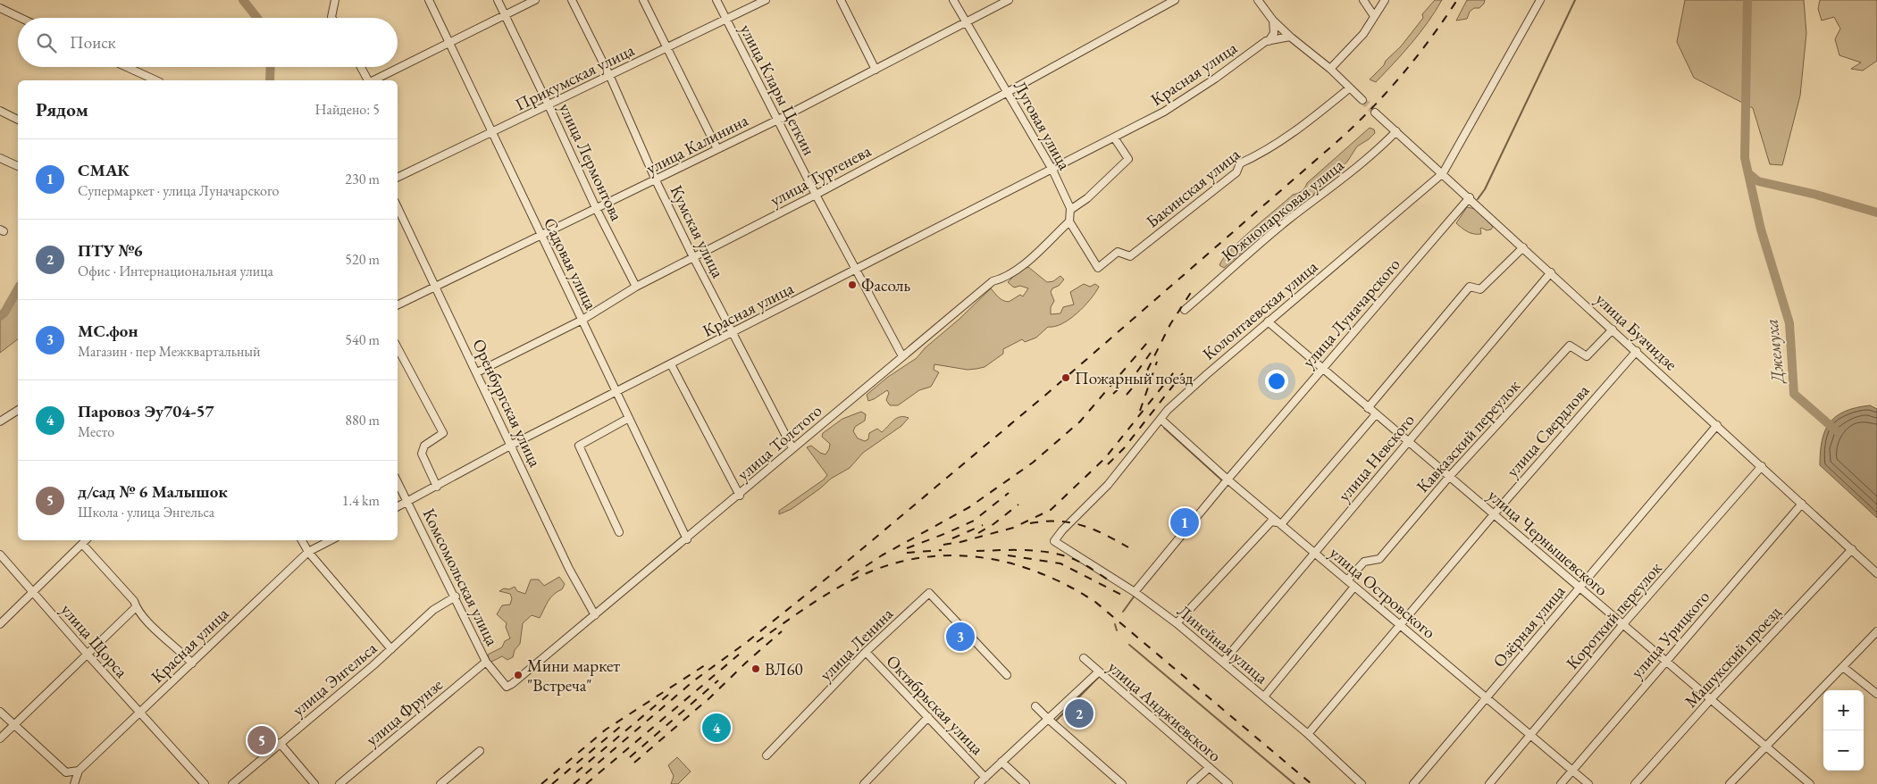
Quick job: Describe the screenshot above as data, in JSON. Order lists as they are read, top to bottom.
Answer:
{
  "streets": {
    "street": [
      "Красная улица",
      "Прикумская улица",
      "улица Клары Цеткин",
      "Луговая улица",
      "улица Калинина",
      "улица Лермонтова",
      "улица Тургенева",
      "Бакинская улица",
      "Южнопарковая улица",
      "Кумская улица",
      "Садовая улица",
      "Колонтаевская улица",
      "улица Луначарского",
      "улица Буачидзе",
      "Оренбургская улица",
      "улица Свердлова",
      "Кавказский переулок",
      "улица Толстого",
      "улица Невского",
      "улица Чернышевского",
      "Комсомольская улица",
      "улица Островского",
      "Короткий переулок",
      "Озёрная улица",
      "улица Урицкого",
      "улица Щорса",
      "улица Ленина",
      "Линейная улица",
      "Машукский проезд",
      "улица Энгельса",
      "Октябрьская улица",
      "улица Анджиевского",
      "улица Фрунзе"
    ]
  },
  "crossings": [
    ["Красная улица", "улица Клары Цеткин"],
    ["Красная улица", "Луговая улица"],
    ["Красная улица", "Кумская улица"],
    ["Красная улица", "Садовая улица"],
    ["Красная улица", "Оренбургская улица"],
    ["Красная улица", "Комсомольская улица"],
    ["Красная улица", "улица Щорса"],
    ["Прикумская улица", "улица Клары Цеткин"],
    ["Прикумская улица", "улица Лермонтова"],
    ["Прикумская улица", "Кумская улица"],
    ["Прикумская улица", "Садовая улица"],
    ["улица Клары Цеткин", "улица Калинина"],
    ["улица Клары Цеткин", "улица Тургенева"],
    ["улица Клары Цеткин", "улица Толстого"],
    ["Луговая улица", "улица Калинина"],
    ["Луговая улица", "улица Тургенева"],
    ["Луговая улица", "Бакинская улица"],
    ["Луговая улица", "улица Толстого"],
    ["улица Калинина", "улица Лермонтова"],
    ["улица Калинина", "Кумская улица"],
    ["улица Калинина", "Садовая улица"],
    ["улица Калинина", "Оренбургская улица"],
    ["улица Лермонтова", "улица Тургенева"],
    ["улица Тургенева", "Кумская улица"],
    ["улица Тургенева", "Садовая улица"],
    ["улица Тургенева", "Оренбургская улица"],
    ["Бакинская улица", "улица Толстого"],
    ["Южнопарковая улица", "улица Буачидзе"],
    ["Кумская улица", "улица Толстого"],
    ["Садовая улица", "улица Толстого"],
    ["Колонтаевская улица", "улица Буачидзе"],
    ["Колонтаевская улица", "улица Чернышевского"],
    ["Колонтаевская улица", "улица Островского"],
    ["Колонтаевская улица", "Линейная улица"],
    ["улица Луначарского", "улица Буачидзе"],
    ["улица Луначарского", "улица Чернышевского"],
    ["улица Луначарского", "улица Островского"],
    ["улица Луначарского", "Линейная улица"],
    ["улица Буачидзе", "улица Свердлова"],
    ["улица Буачидзе", "Кавказский переулок"],
    ["улица Буачидзе", "улица Невского"],
    ["улица Буачидзе", "Короткий переулок"],
    ["улица Буачидзе", "Озёрная улица"],
    ["улица Буачидзе", "улица Урицкого"],
    ["улица Буачидзе", "Машукский проезд"],
    ["Оренбургская улица", "улица Толстого"],
    ["улица Свердлова", "улица Чернышевского"],
    ["улица Свердлова", "улица Островского"],
    ["улица Свердлова", "Линейная улица"],
    ["Кавказский переулок", "улица Чернышевского"],
    ["Кавказский переулок", "улица Островского"],
    ["улица Толстого", "Комсомольская улица"],
    ["улица Невского", "улица Чернышевского"],
    ["улица Невского", "улица Островского"],
    ["улица Невского", "Линейная улица"],
    ["улица Чернышевского", "Короткий переулок"],
    ["улица Чернышевского", "Озёрная улица"],
    ["улица Чернышевского", "улица Урицкого"],
    ["улица Чернышевского", "Машукский проезд"],
    ["Комсомольская улица", "улица Энгельса"],
    ["Комсомольская улица", "улица Фрунзе"],
    ["улица Островского", "Короткий переулок"],
    ["улица Островского", "Озёрная улица"],
    ["улица Островского", "улица Урицкого"],
    ["улица Ленина", "Октябрьская улица"]
  ],
  "water": ["Джемуха"],
  "places": [
    "Фасоль",
    "Пожарный поезд",
    "ВЛ60",
    "Мини маркет \"Встреча\""
  ],
  "page": {
    "search": "Поиск",
    "heading": ["Рядом", "Найдено: 5"],
    "list": [
      {
        "mark": "1",
        "name": "СМАК",
        "note": "Супермаркет · улица Луначарского",
        "value": "230 m"
      },
      {
        "mark": "2",
        "name": "ПТУ №6",
        "note": "Офис · Интернациональная улица",
        "value": "520 m"
      },
      {
        "mark": "3",
        "name": "МС.фон",
        "note": "Магазин · пер Межквартальный",
        "value": "540 m"
      },
      {
        "mark": "4",
        "name": "Паровоз Эу704-57",
        "note": "Место",
        "value": "880 m"
      },
      {
        "mark": "5",
        "name": "д/сад № 6 Малышок",
        "note": "Школа · улица Энгельса",
        "value": "1.4 km"
      }
    ],
    "pins": [
      "1",
      "3",
      "2",
      "4",
      "5"
    ],
    "map_buttons": ["+", "−"]
  }
}
